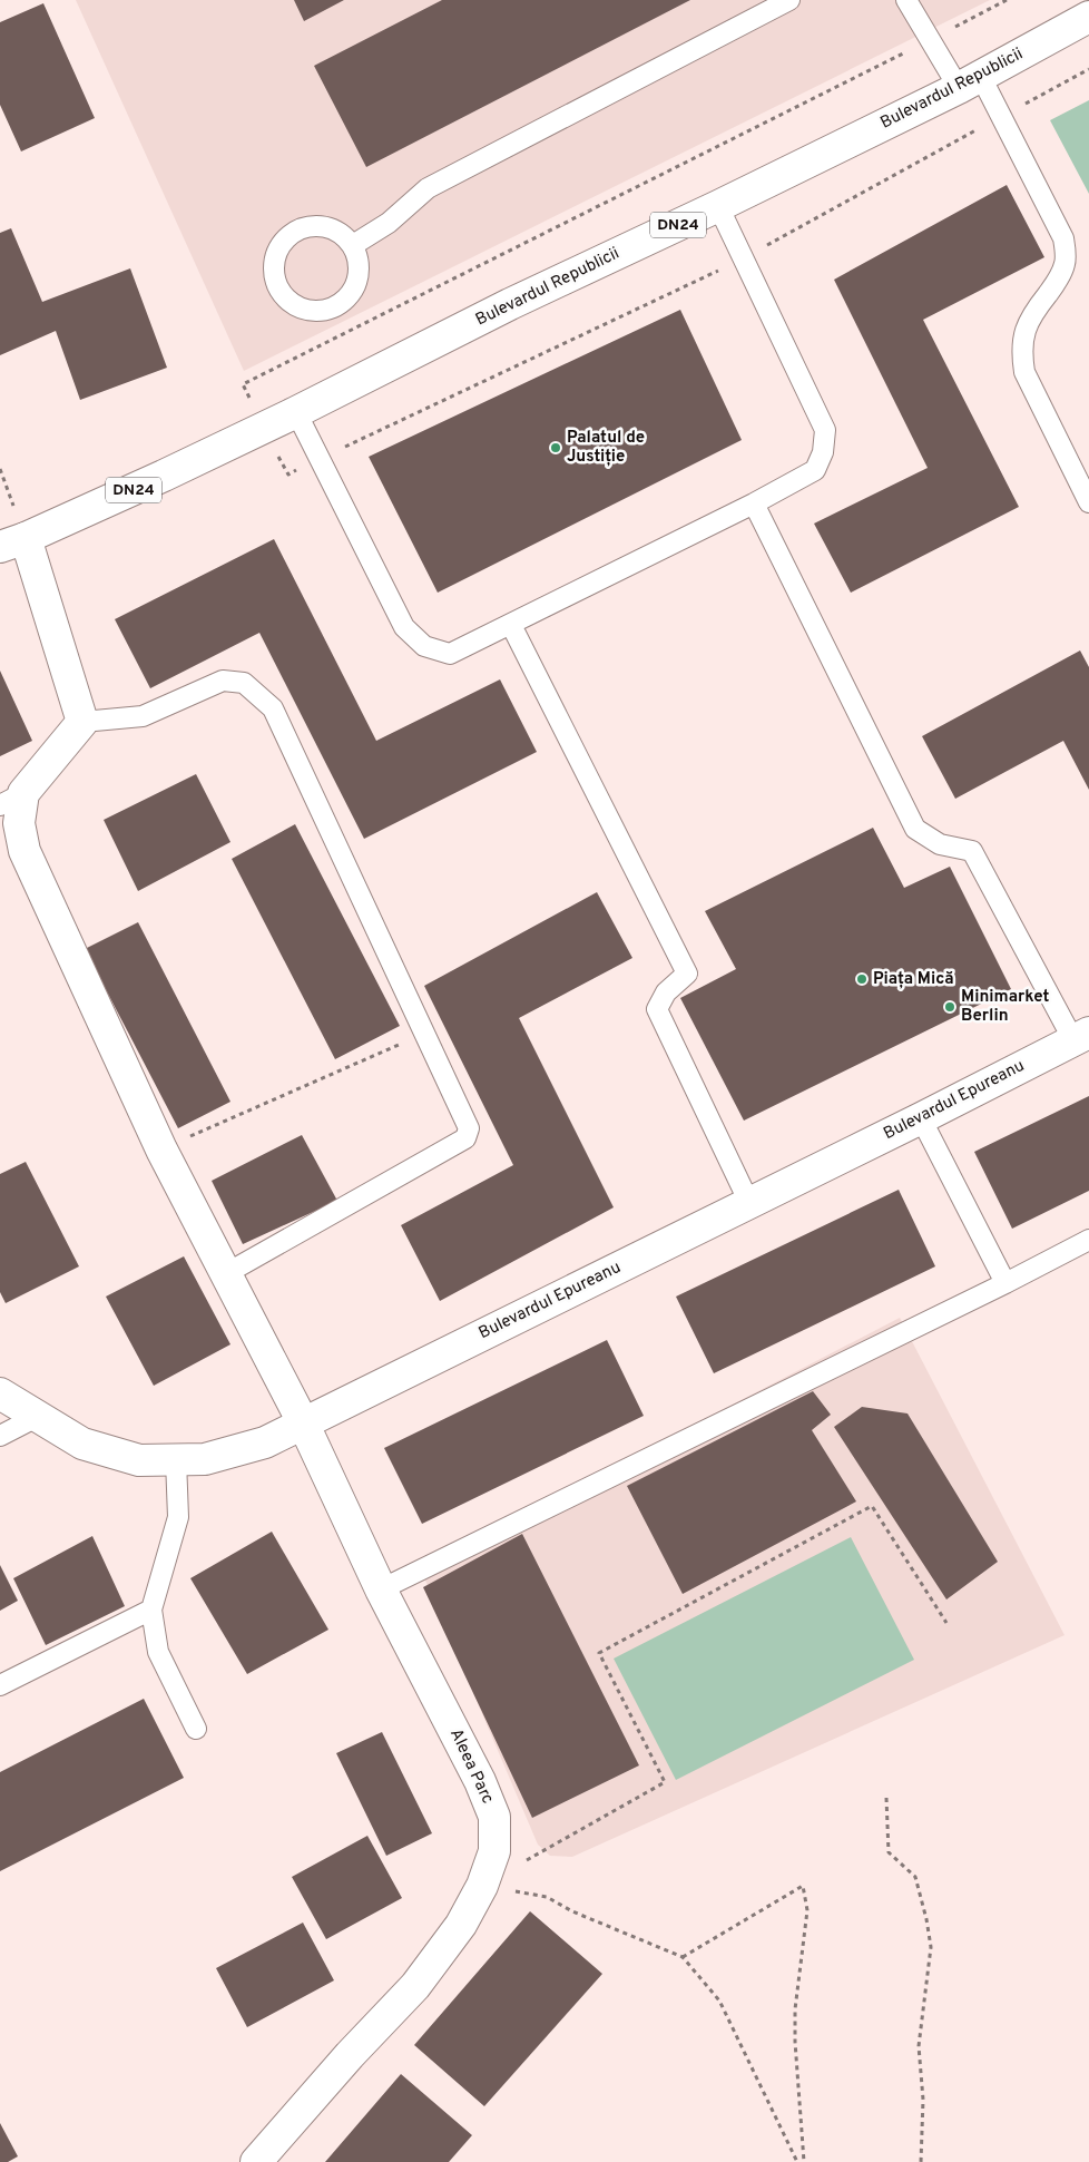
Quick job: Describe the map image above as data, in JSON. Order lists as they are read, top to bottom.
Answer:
{
  "streets": {
    "main road": [
      "Bulevardul Republicii",
      "DN24",
      "Bulevardul Epureanu",
      "Aleea Parc"
    ]
  },
  "crossings": [
    ["Bulevardul Epureanu", "Aleea Parc"]
  ],
  "places": ["Palatul de Justiție", "Piața Mică", "Minimarket Berlin"]
}
